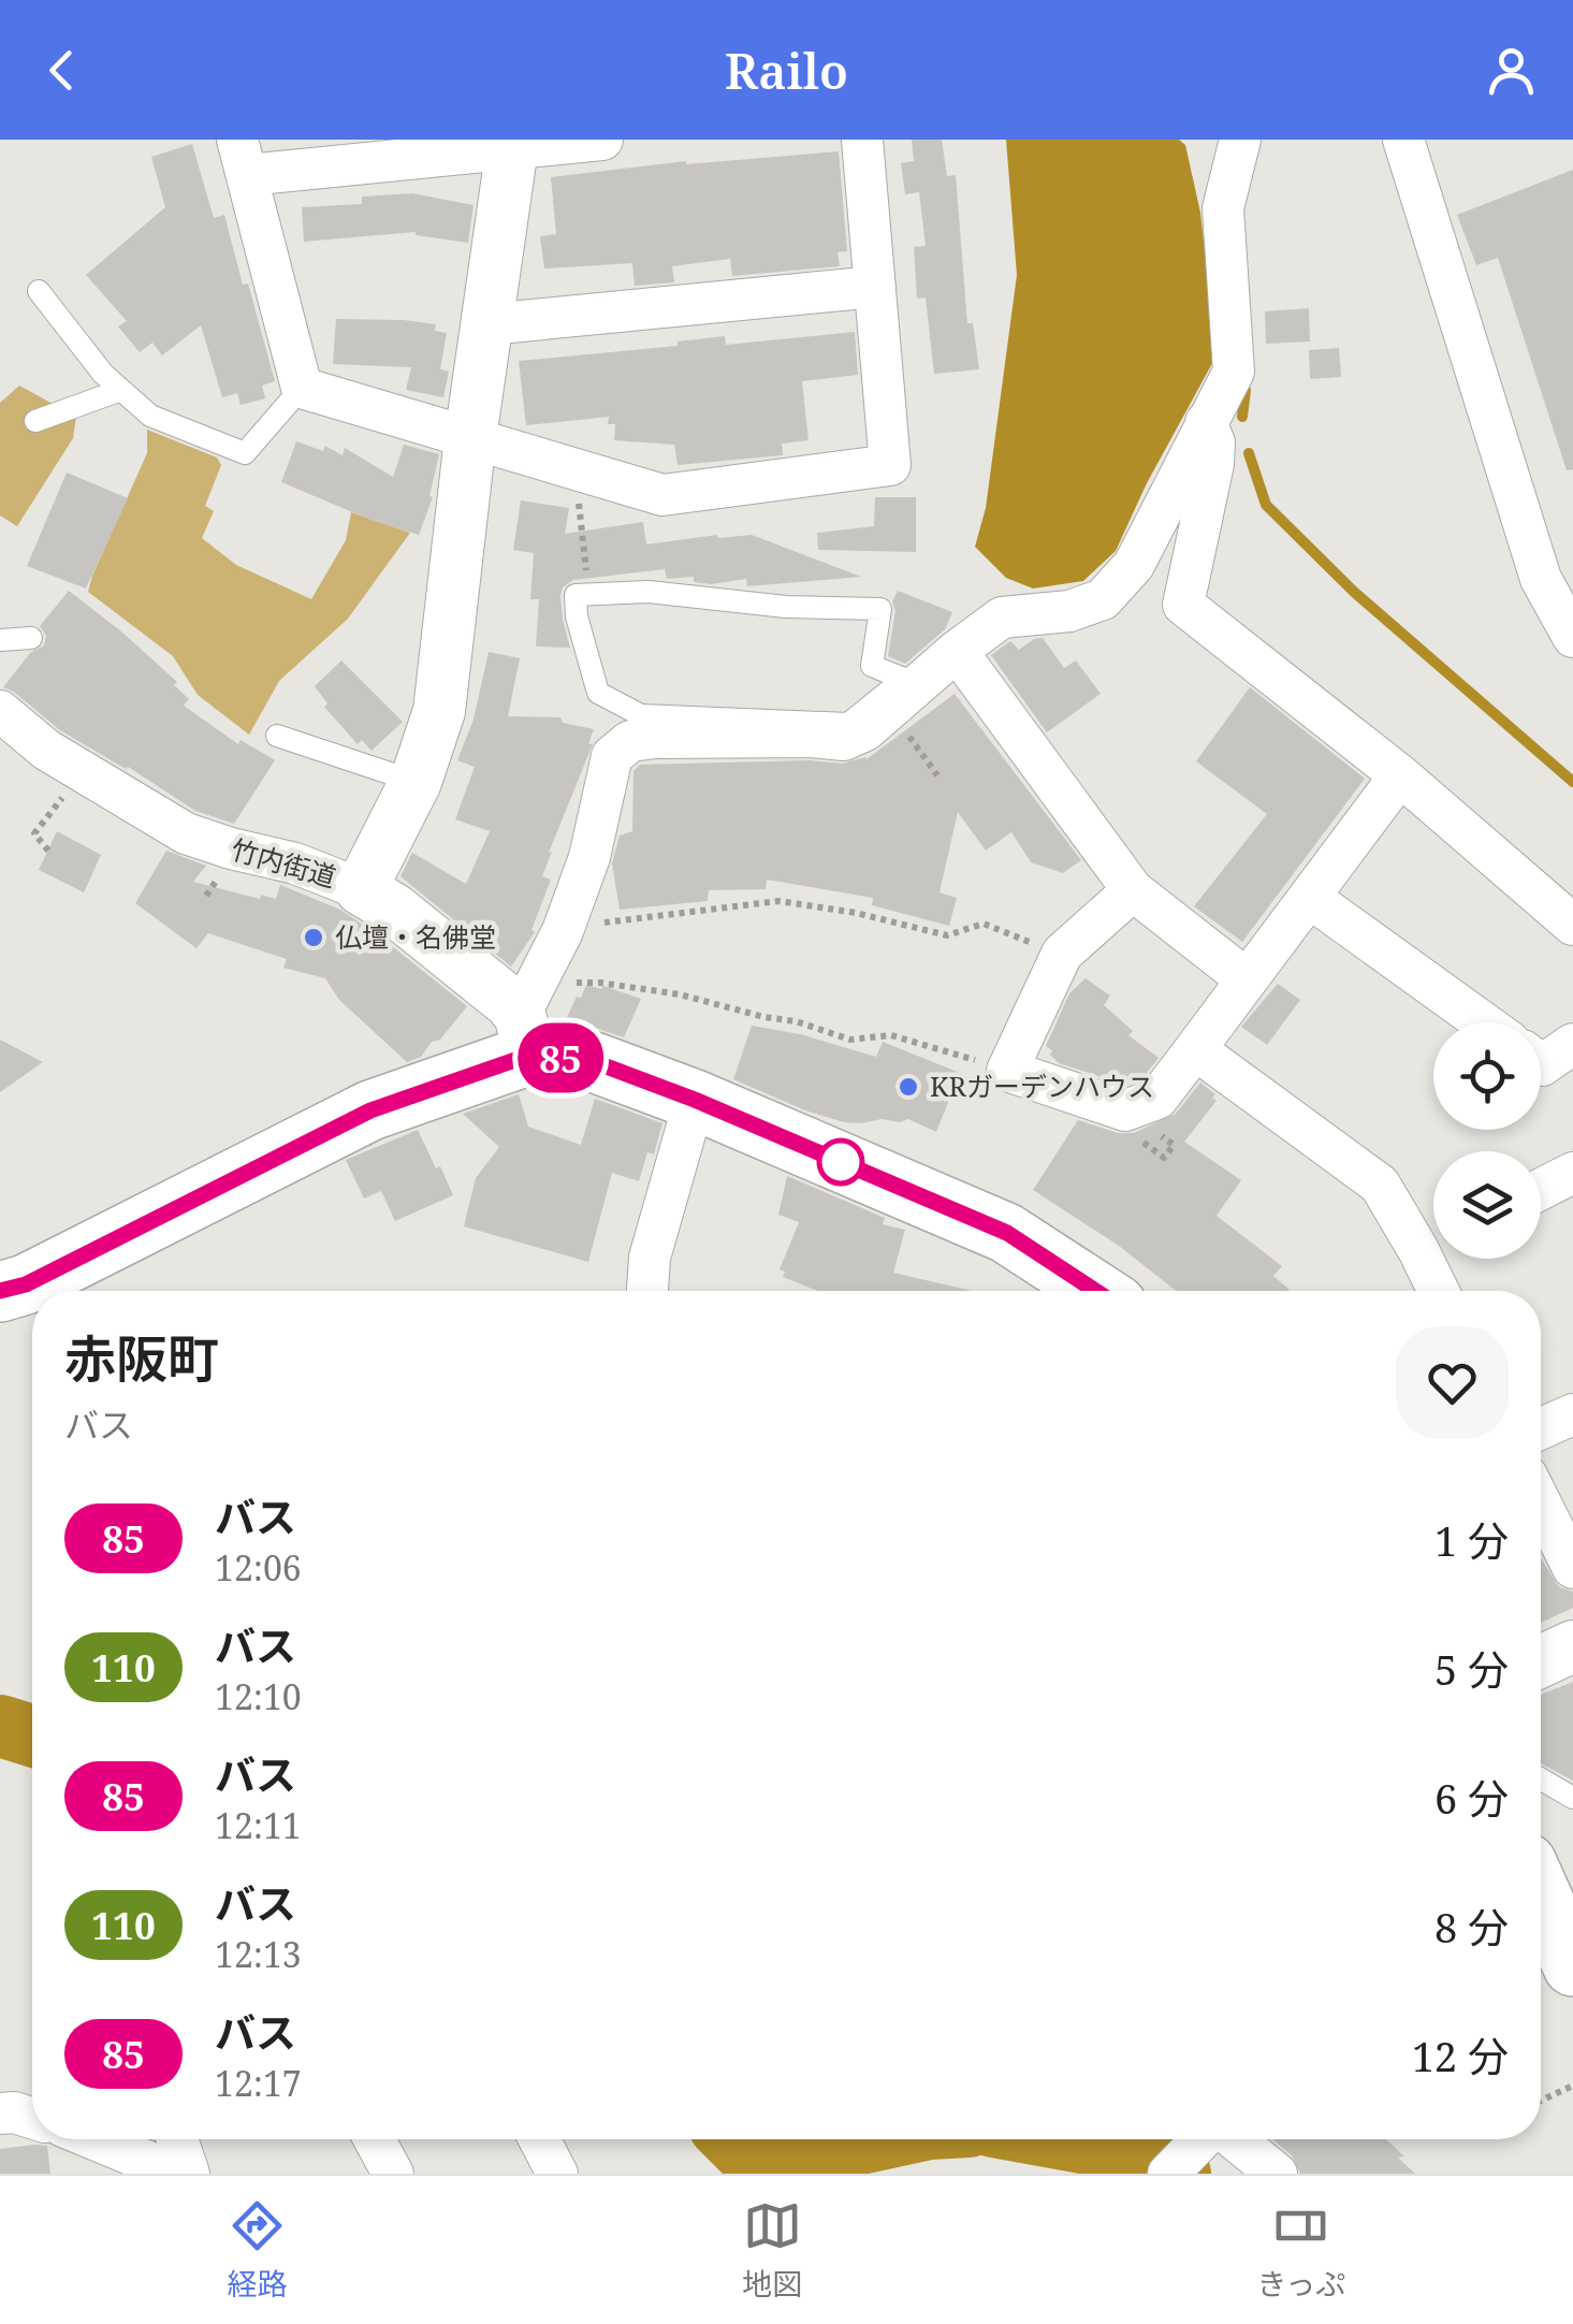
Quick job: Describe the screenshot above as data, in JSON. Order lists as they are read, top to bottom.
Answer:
{
  "streets": {
    "street": ["竹内街道"]
  },
  "places": ["仏壇・名佛堂", "KRガーデンハウス"],
  "lines": ["bus line 85"],
  "page": {
    "header": "Railo",
    "on_map": "85",
    "heading": ["赤阪町", "バス"],
    "list": [
      {
        "mark": "85",
        "name": "バス",
        "note": "12:06",
        "value": "1 分"
      },
      {
        "mark": "110",
        "name": "バス",
        "note": "12:10",
        "value": "5 分"
      },
      {
        "mark": "85",
        "name": "バス",
        "note": "12:11",
        "value": "6 分"
      },
      {
        "mark": "110",
        "name": "バス",
        "note": "12:13",
        "value": "8 分"
      },
      {
        "mark": "85",
        "name": "バス",
        "note": "12:17",
        "value": "12 分"
      }
    ],
    "tabs": ["経路", "地図", "きっぷ"]
  }
}
